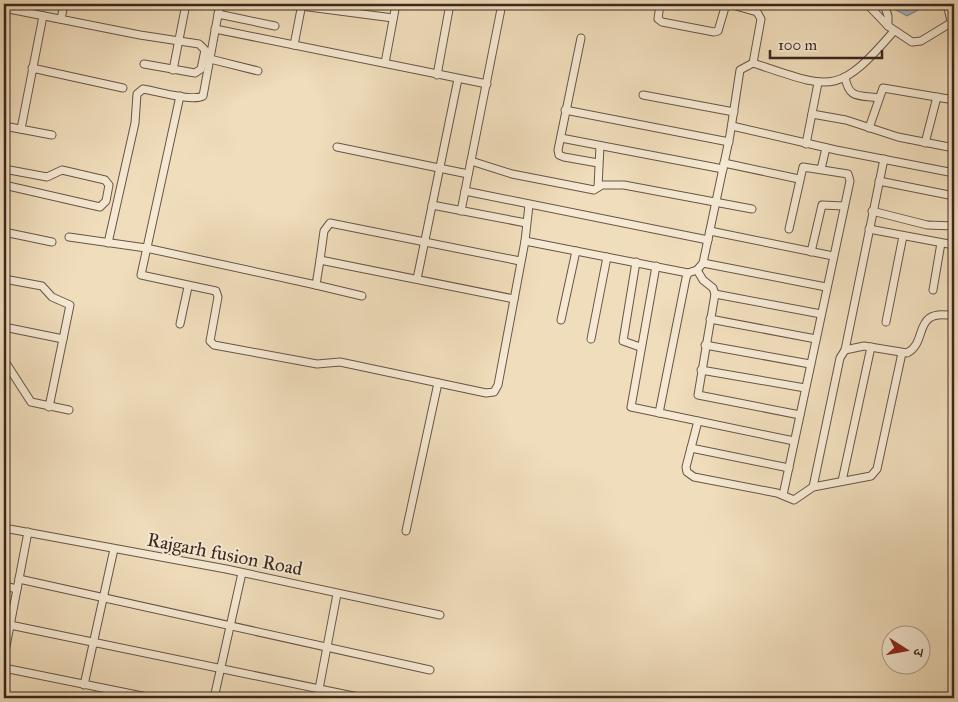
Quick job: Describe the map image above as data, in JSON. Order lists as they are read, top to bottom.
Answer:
{
  "streets": {
    "street": ["Rajgarh fusion Road"]
  },
  "scale_bar": "100 m",
  "north": "right"
}
